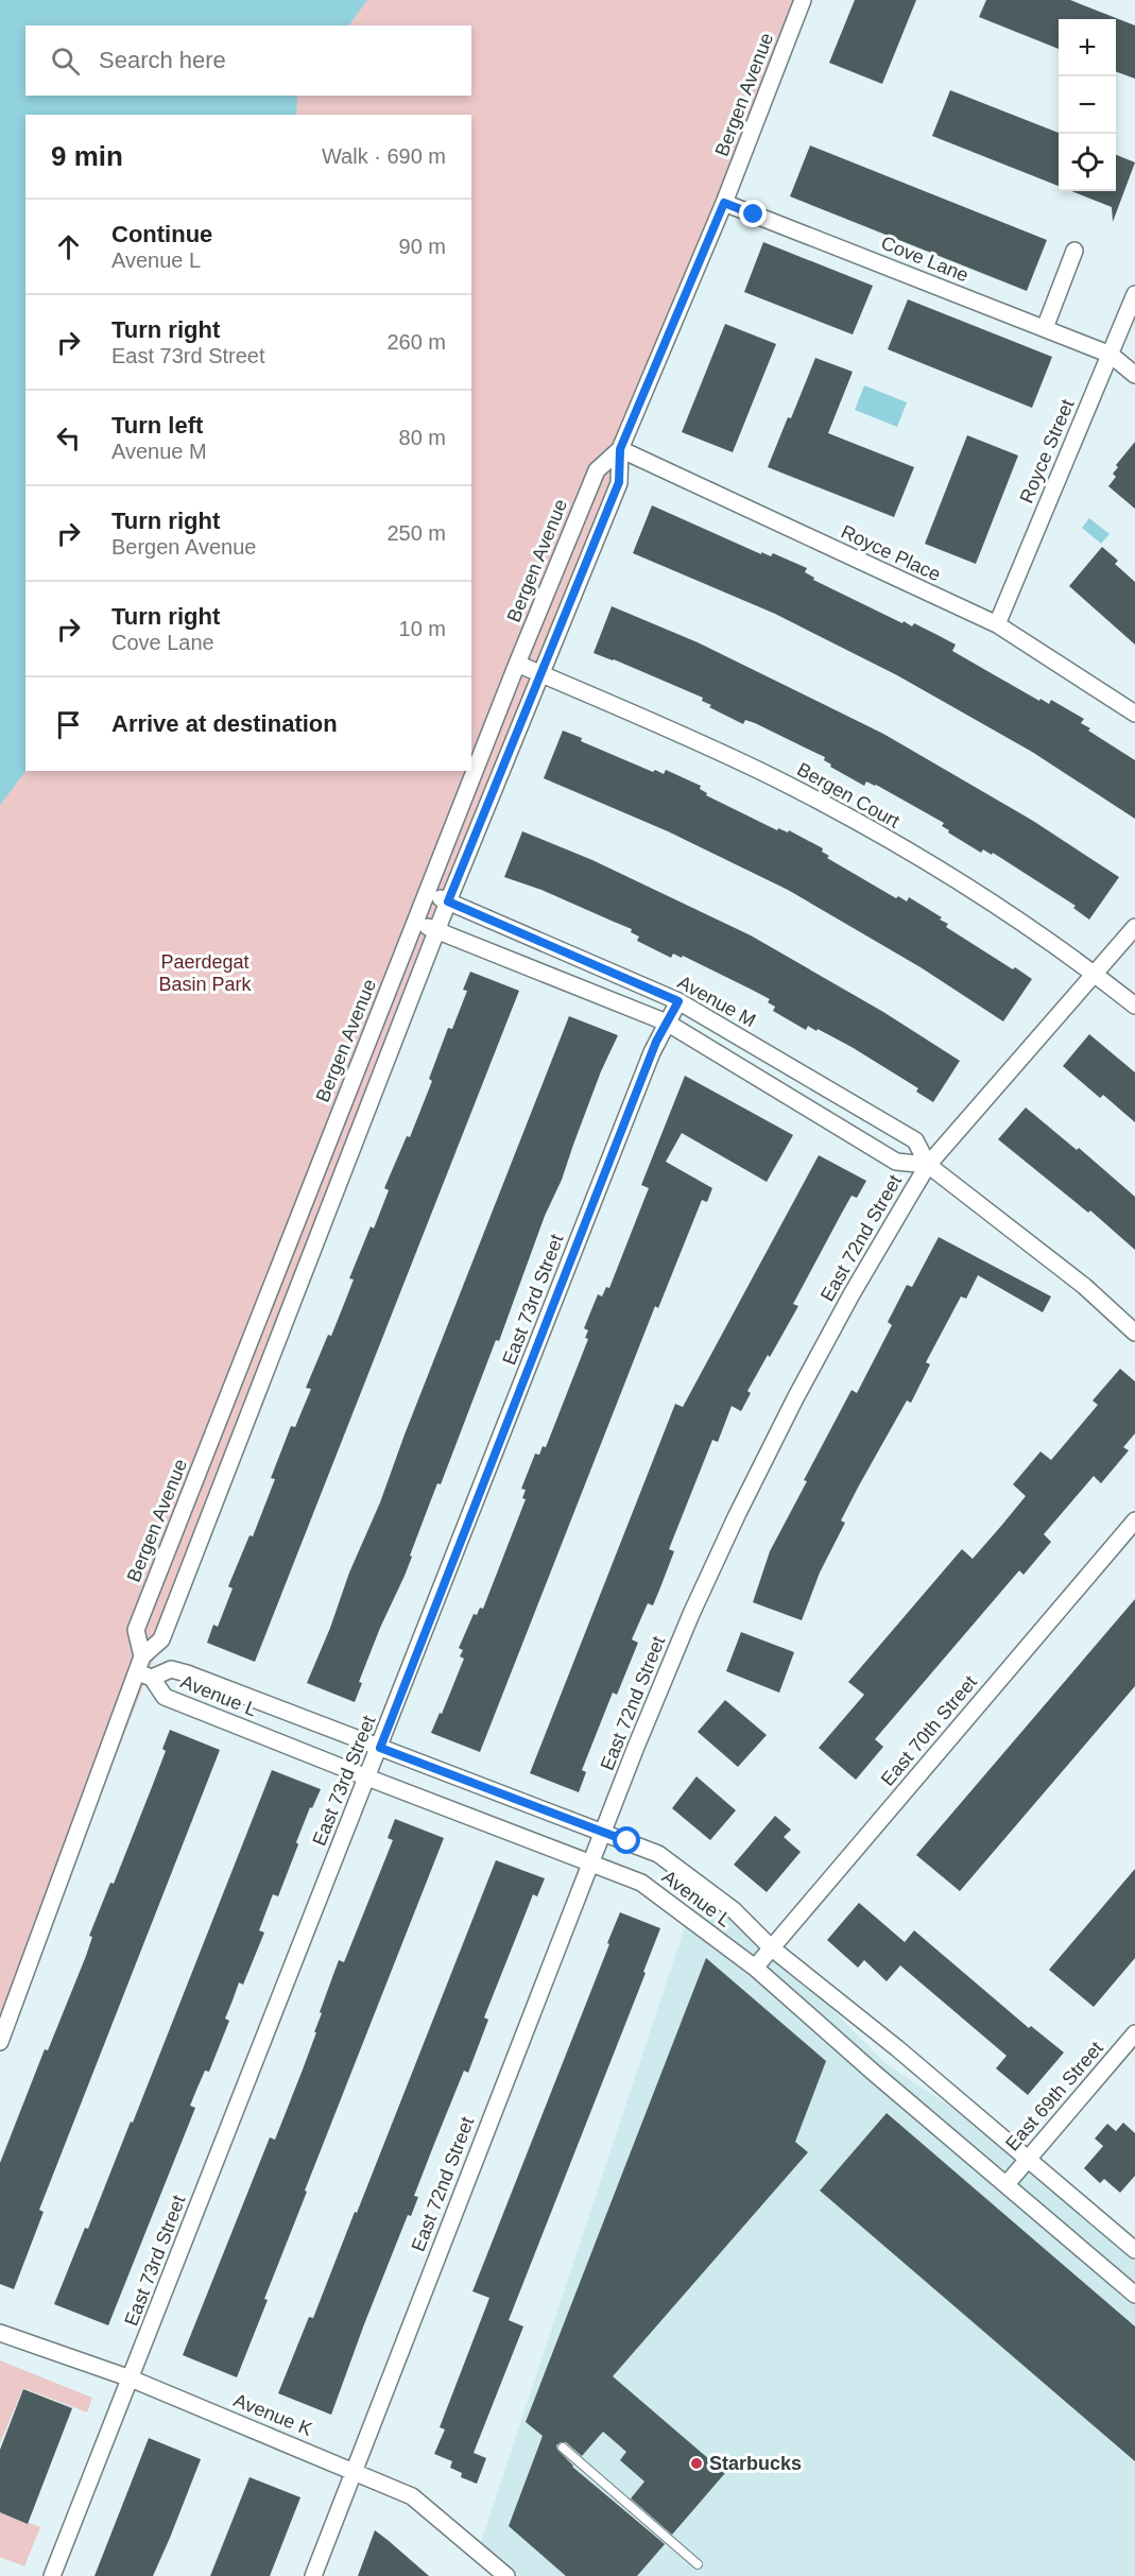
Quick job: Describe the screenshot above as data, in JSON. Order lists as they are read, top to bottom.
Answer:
{
  "streets": {
    "street": [
      "Bergen Avenue",
      "Cove Lane",
      "Royce Street",
      "Royce Place",
      "Bergen Court",
      "Avenue M",
      "East 72nd Street",
      "East 73rd Street",
      "Avenue L",
      "East 70th Street",
      "East 69th Street",
      "Avenue K"
    ]
  },
  "crossings": [
    ["Bergen Avenue", "Cove Lane"],
    ["Bergen Avenue", "Royce Place"],
    ["Bergen Avenue", "Bergen Court"],
    ["Bergen Avenue", "Avenue M"],
    ["Bergen Avenue", "Avenue L"],
    ["Cove Lane", "Royce Street"],
    ["Royce Street", "Royce Place"],
    ["Bergen Court", "East 72nd Street"],
    ["Avenue M", "East 72nd Street"],
    ["Avenue M", "East 73rd Street"],
    ["East 72nd Street", "Avenue L"],
    ["East 72nd Street", "Avenue K"],
    ["East 73rd Street", "Avenue L"],
    ["East 73rd Street", "Avenue K"],
    ["Avenue L", "East 70th Street"],
    ["Avenue L", "East 69th Street"]
  ],
  "parks": ["Paerdegat Basin Park"],
  "places": ["Starbucks"],
  "page": {
    "map_buttons": ["+", "−"],
    "search": "Search here",
    "heading": ["9 min", "Walk · 690 m"],
    "list": [
      ["Continue", "Avenue L", "90 m"],
      ["Turn right", "East 73rd Street", "260 m"],
      ["Turn left", "Avenue M", "80 m"],
      ["Turn right", "Bergen Avenue", "250 m"],
      ["Turn right", "Cove Lane", "10 m"],
      "Arrive at destination"
    ]
  }
}
